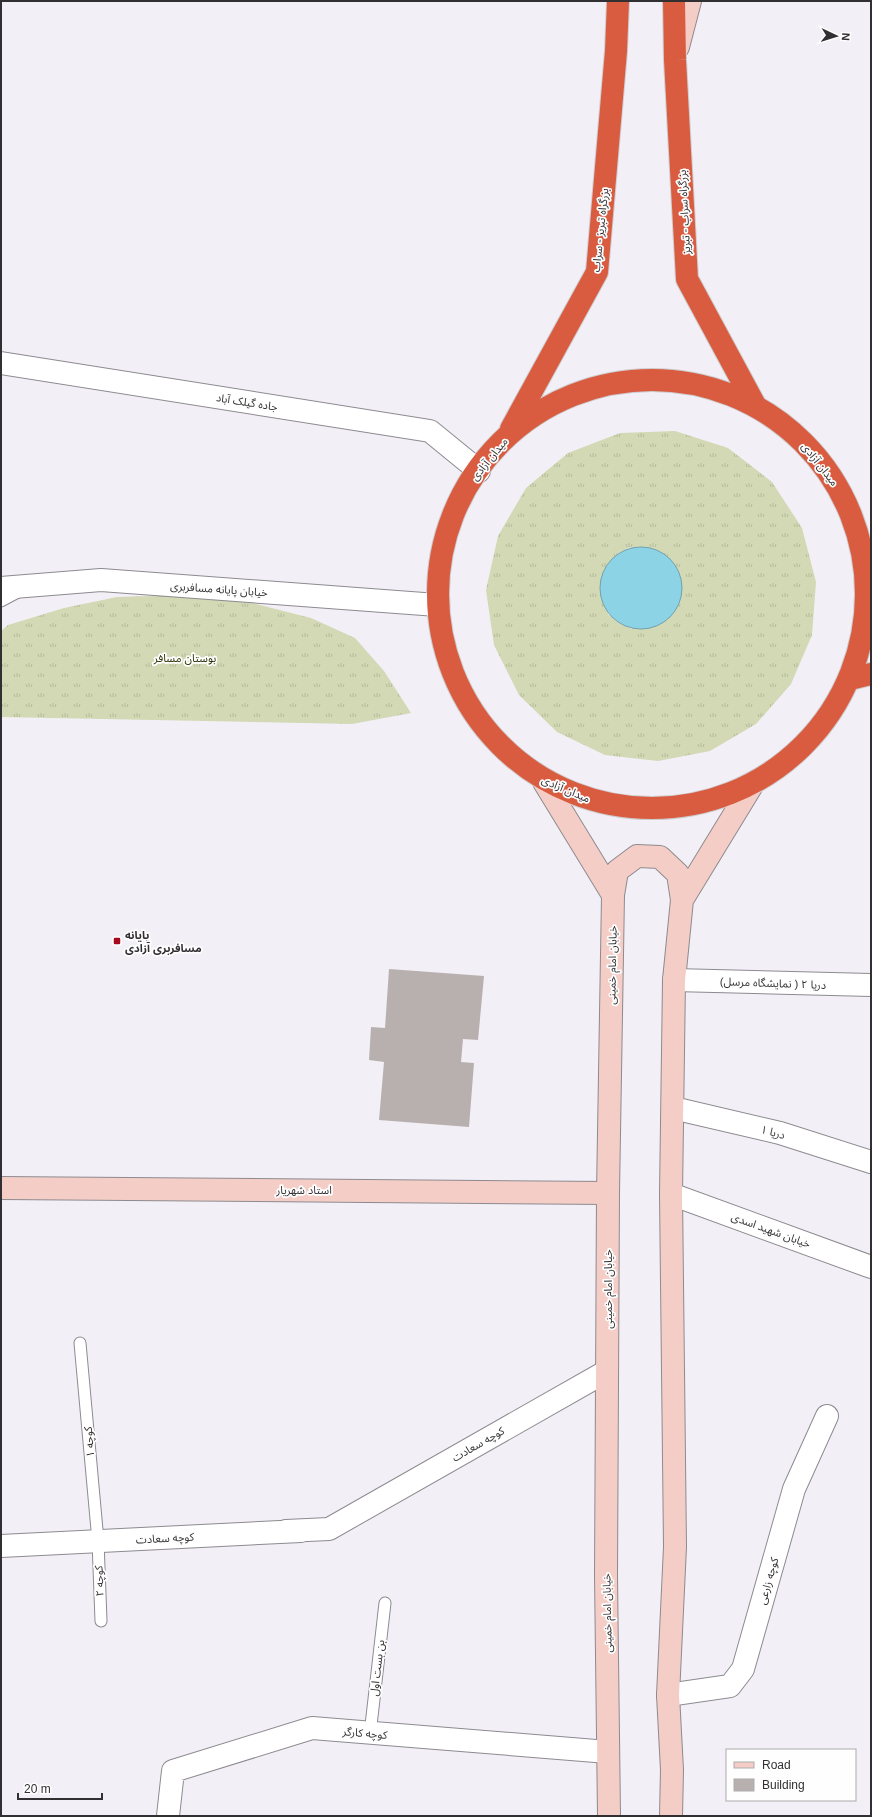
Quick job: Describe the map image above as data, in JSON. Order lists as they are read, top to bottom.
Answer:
{
  "streets": {
    "highway": ["بزرگراه سراب - تبریز", "بزرگراه تبریز - سراب", "میدان آزادی"],
    "main road": ["خیابان امام خمینی", "استاد شهریار"],
    "street": [
      "جاده گیلک آباد",
      "خیابان پایانه مسافربری",
      "دریا ۲ ( نمایشگاه مرسل)",
      "دریا ۱",
      "خیابان شهید اسدی",
      "کوچه سعادت",
      "کوچه زارعی",
      "کوچه کارگر"
    ],
    "lane": ["کوچه ۱", "کوچه ۲", "بن بست اول"]
  },
  "crossings": [
    ["بزرگراه سراب - تبریز", "میدان آزادی"],
    ["بزرگراه تبریز - سراب", "میدان آزادی"],
    ["جاده گیلک آباد", "میدان آزادی"],
    ["میدان آزادی", "خیابان پایانه مسافربری"],
    ["خیابان امام خمینی", "استاد شهریار"],
    ["خیابان امام خمینی", "کوچه سعادت"],
    ["خیابان امام خمینی", "کوچه کارگر"],
    ["کوچه ۱", "کوچه سعادت"],
    ["کوچه ۱", "کوچه ۲"],
    ["کوچه سعادت", "کوچه ۲"],
    ["بن بست اول", "کوچه کارگر"]
  ],
  "parks": ["بوستان مسافر"],
  "places": {
    "transit": ["پایانه مسافربری آزادی"]
  },
  "legend": ["Road", "Building"],
  "scale_bar": "20 m",
  "north": "right"
}
